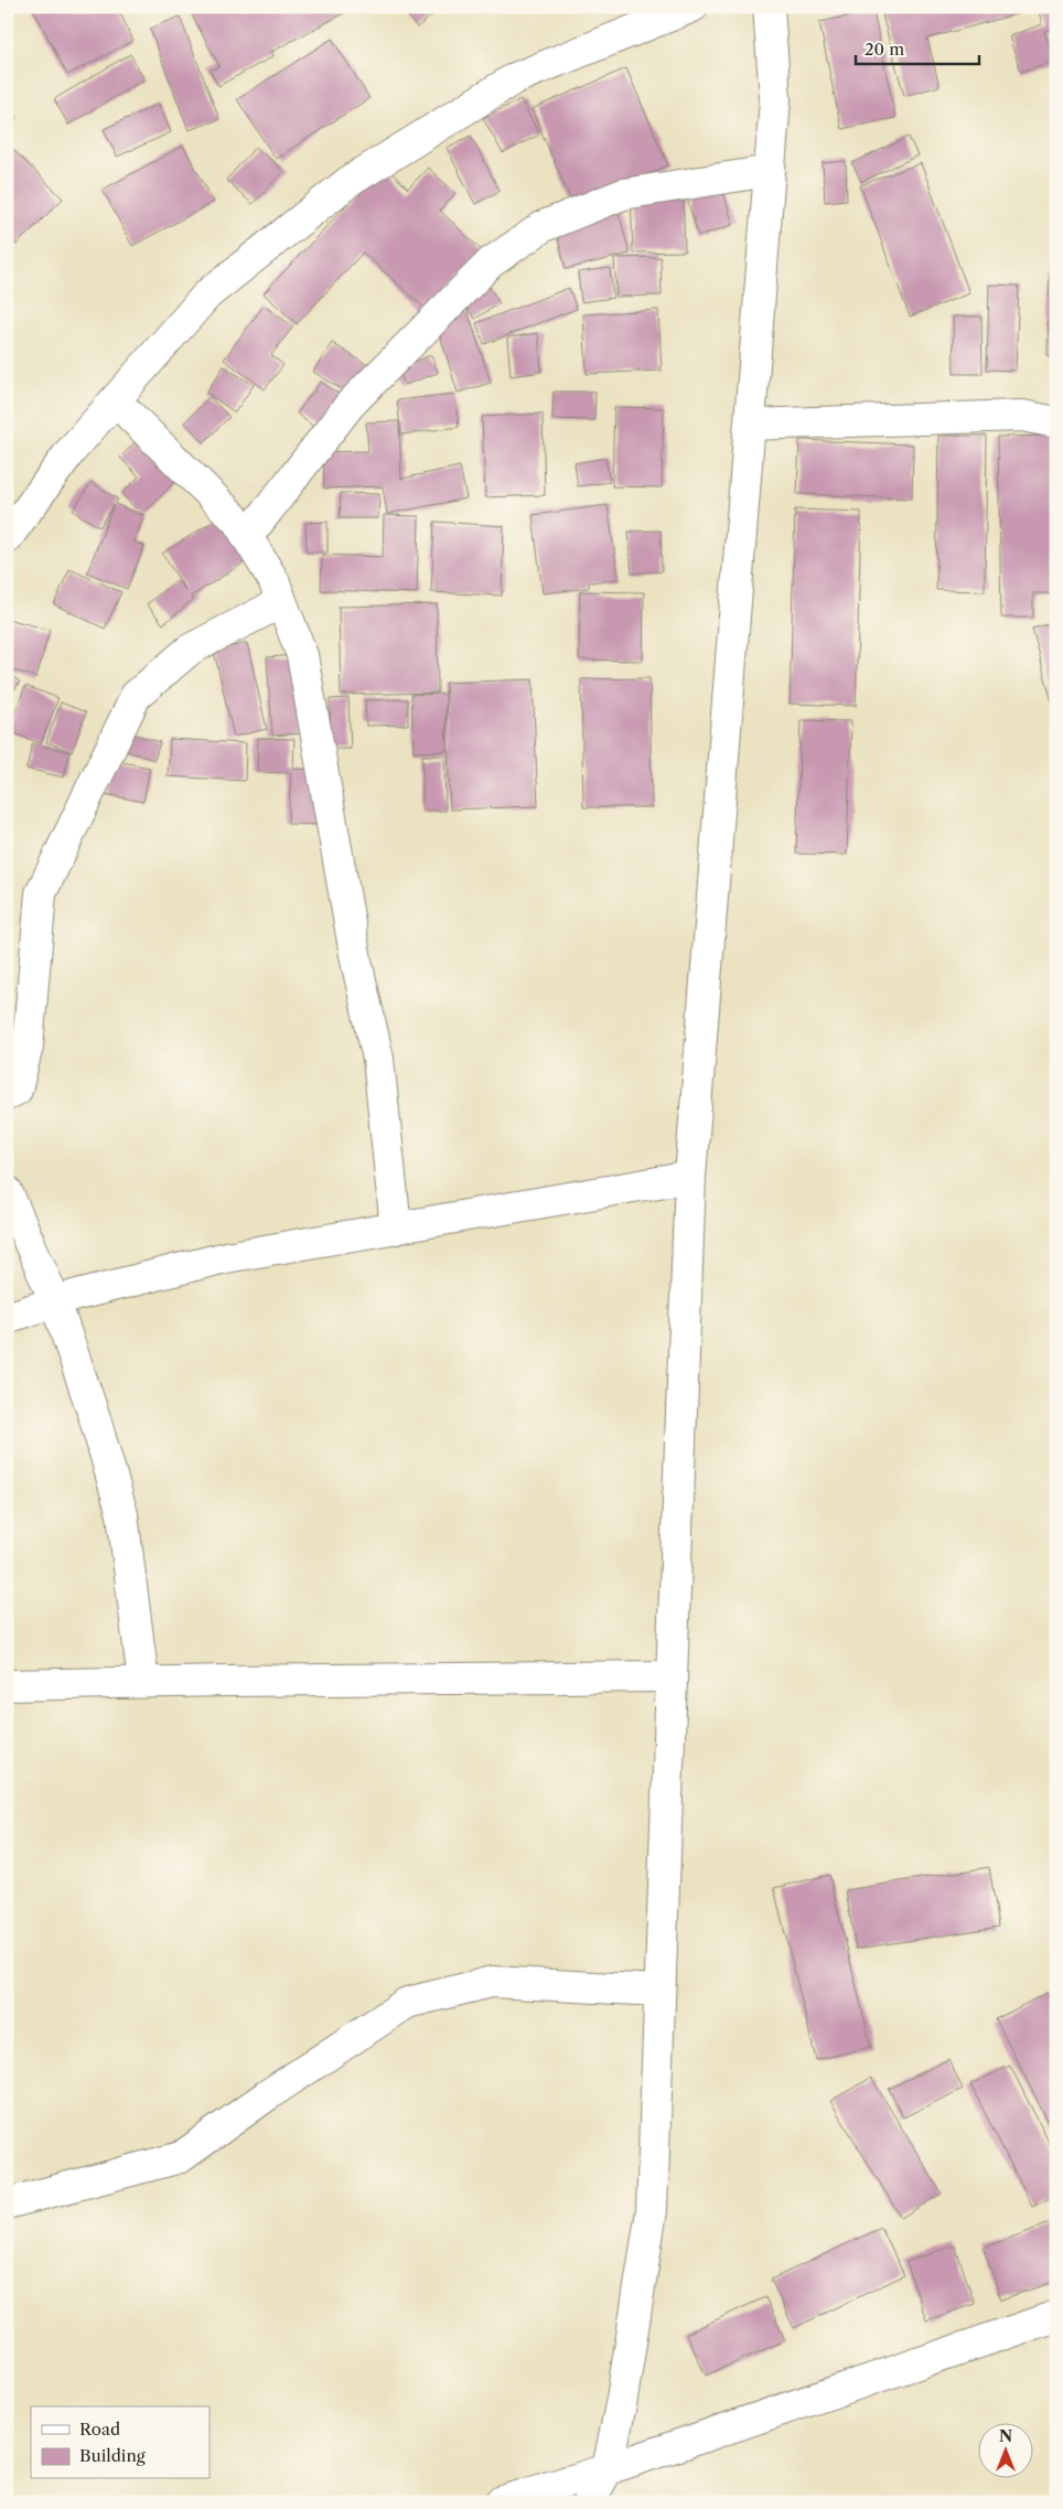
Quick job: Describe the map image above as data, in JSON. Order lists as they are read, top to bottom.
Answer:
{
  "legend": ["Road", "Building"],
  "scale_bar": "20 m",
  "north": "top"
}
